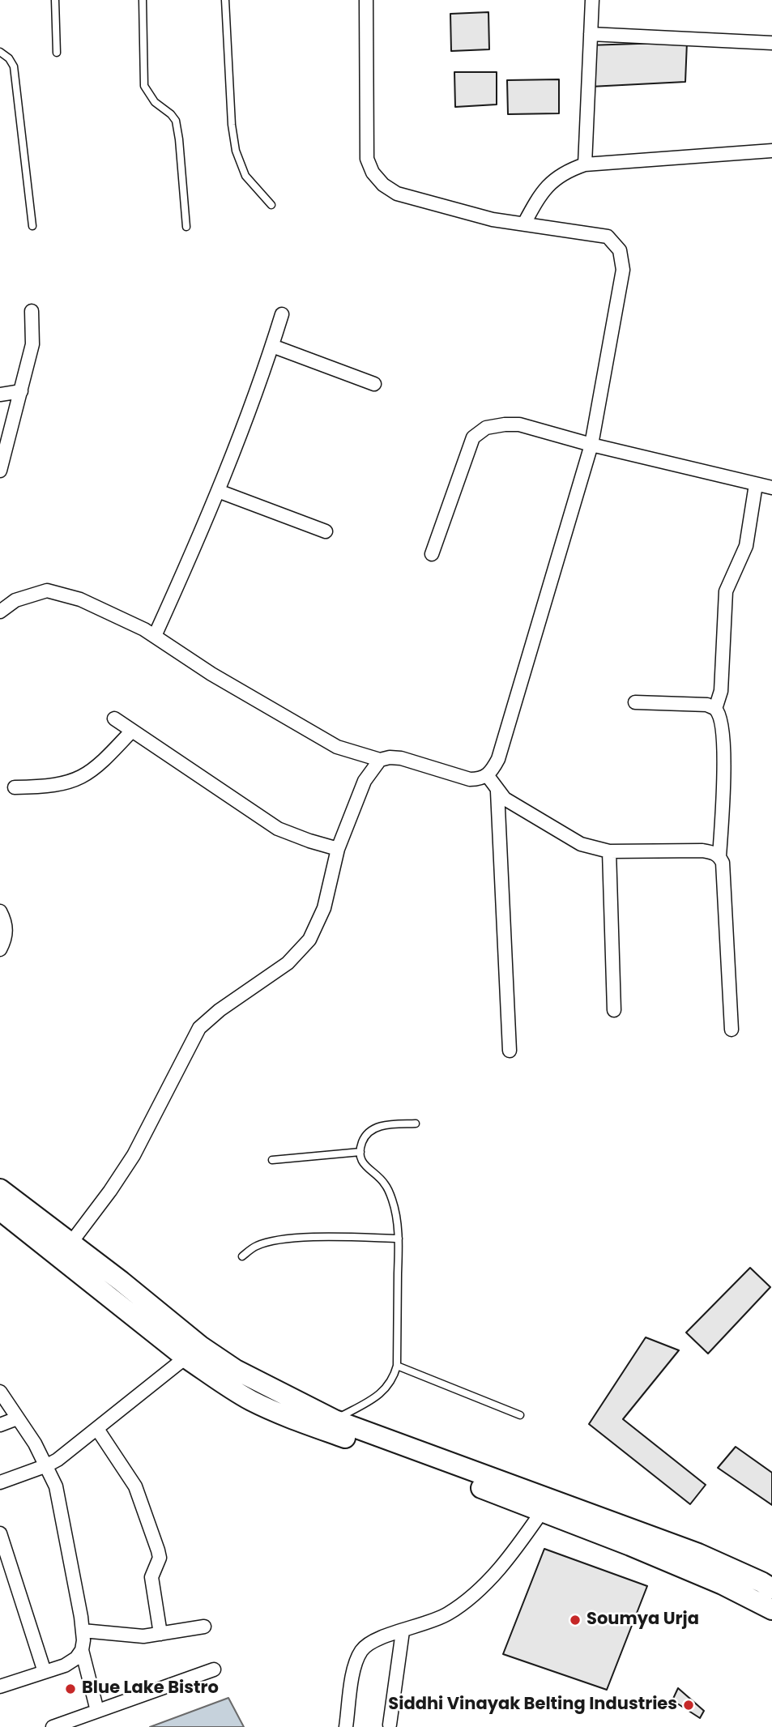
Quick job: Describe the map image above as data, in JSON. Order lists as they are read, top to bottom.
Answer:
{
  "places": ["Soumya Urja", "Blue Lake Bistro", "Siddhi Vinayak Belting Industries"]
}
